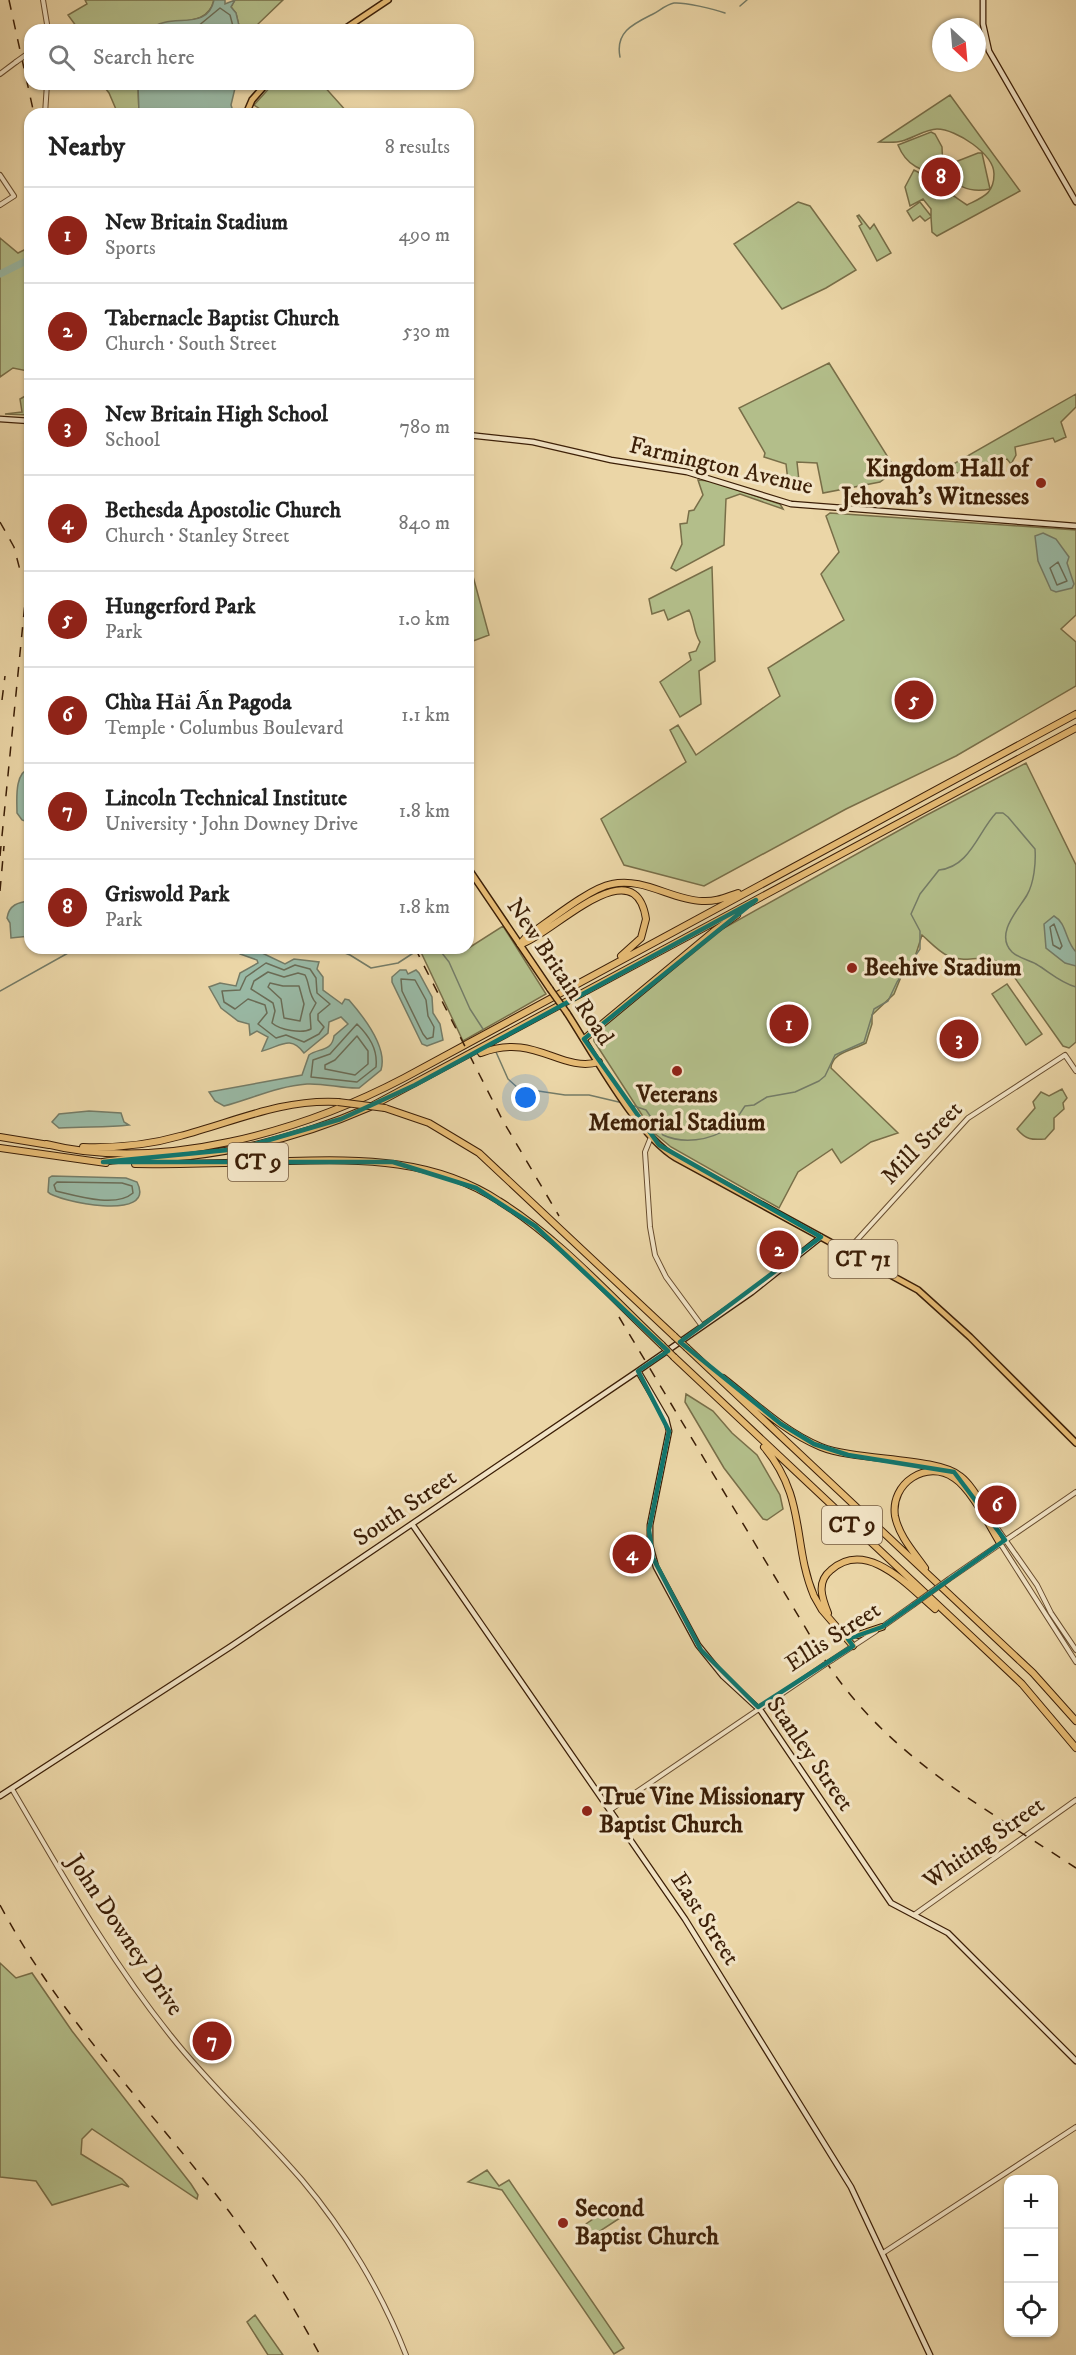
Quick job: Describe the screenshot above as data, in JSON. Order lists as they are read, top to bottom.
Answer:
{
  "streets": {
    "highway": ["CT 9"],
    "main road": [
      "Farmington Avenue",
      "New Britain Road",
      "CT 71",
      "South Street",
      "Stanley Street",
      "East Street"
    ],
    "street": [
      "Mill Street",
      "Ellis Street",
      "Whiting Street",
      "John Downey Drive"
    ]
  },
  "crossings": [
    ["New Britain Road", "CT 71"],
    ["Mill Street", "CT 71"],
    ["CT 71", "South Street"],
    ["South Street", "Stanley Street"],
    ["South Street", "East Street"],
    ["South Street", "John Downey Drive"],
    ["Ellis Street", "Stanley Street"],
    ["Ellis Street", "East Street"],
    ["Stanley Street", "Whiting Street"]
  ],
  "places": [
    "Kingdom Hall of Jehovah's Witnesses",
    "Beehive Stadium",
    "Veterans Memorial Stadium",
    "True Vine Missionary Baptist Church",
    "Second Baptist Church"
  ],
  "north": "bottom right",
  "page": {
    "search": "Search here",
    "heading": ["Nearby", "8 results"],
    "pins": [
      "8",
      "5",
      "1",
      "3",
      "2",
      "6",
      "4",
      "7"
    ],
    "list": [
      {
        "mark": "1",
        "name": "New Britain Stadium",
        "note": "Sports",
        "value": "490 m"
      },
      {
        "mark": "2",
        "name": "Tabernacle Baptist Church",
        "note": "Church · South Street",
        "value": "530 m"
      },
      {
        "mark": "3",
        "name": "New Britain High School",
        "note": "School",
        "value": "780 m"
      },
      {
        "mark": "4",
        "name": "Bethesda Apostolic Church",
        "note": "Church · Stanley Street",
        "value": "840 m"
      },
      {
        "mark": "5",
        "name": "Hungerford Park",
        "note": "Park",
        "value": "1.0 km"
      },
      {
        "mark": "6",
        "name": "Chùa Hải Ấn Pagoda",
        "note": "Temple · Columbus Boulevard",
        "value": "1.1 km"
      },
      {
        "mark": "7",
        "name": "Lincoln Technical Institute",
        "note": "University · John Downey Drive",
        "value": "1.8 km"
      },
      {
        "mark": "8",
        "name": "Griswold Park",
        "note": "Park",
        "value": "1.8 km"
      }
    ],
    "map_buttons": ["+", "−"]
  }
}
